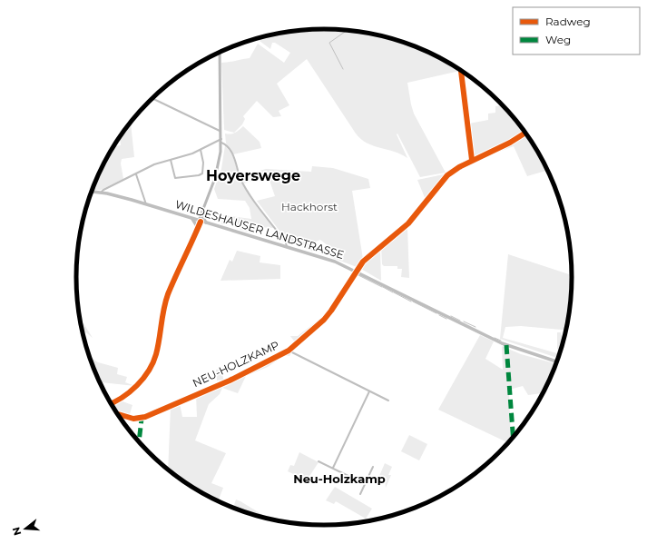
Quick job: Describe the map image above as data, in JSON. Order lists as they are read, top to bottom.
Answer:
{
  "streets": {
    "main road": ["WILDESHAUSER LANDSTRASSE"],
    "street": ["NEU-HOLZKAMP"]
  },
  "crossings": [
    ["WILDESHAUSER LANDSTRASSE", "NEU-HOLZKAMP"]
  ],
  "districts": ["Hoyerswege", "Neu-Holzkamp"],
  "parks": ["Hackhorst"],
  "legend": ["Radweg", "Weg"],
  "north": "left"
}
